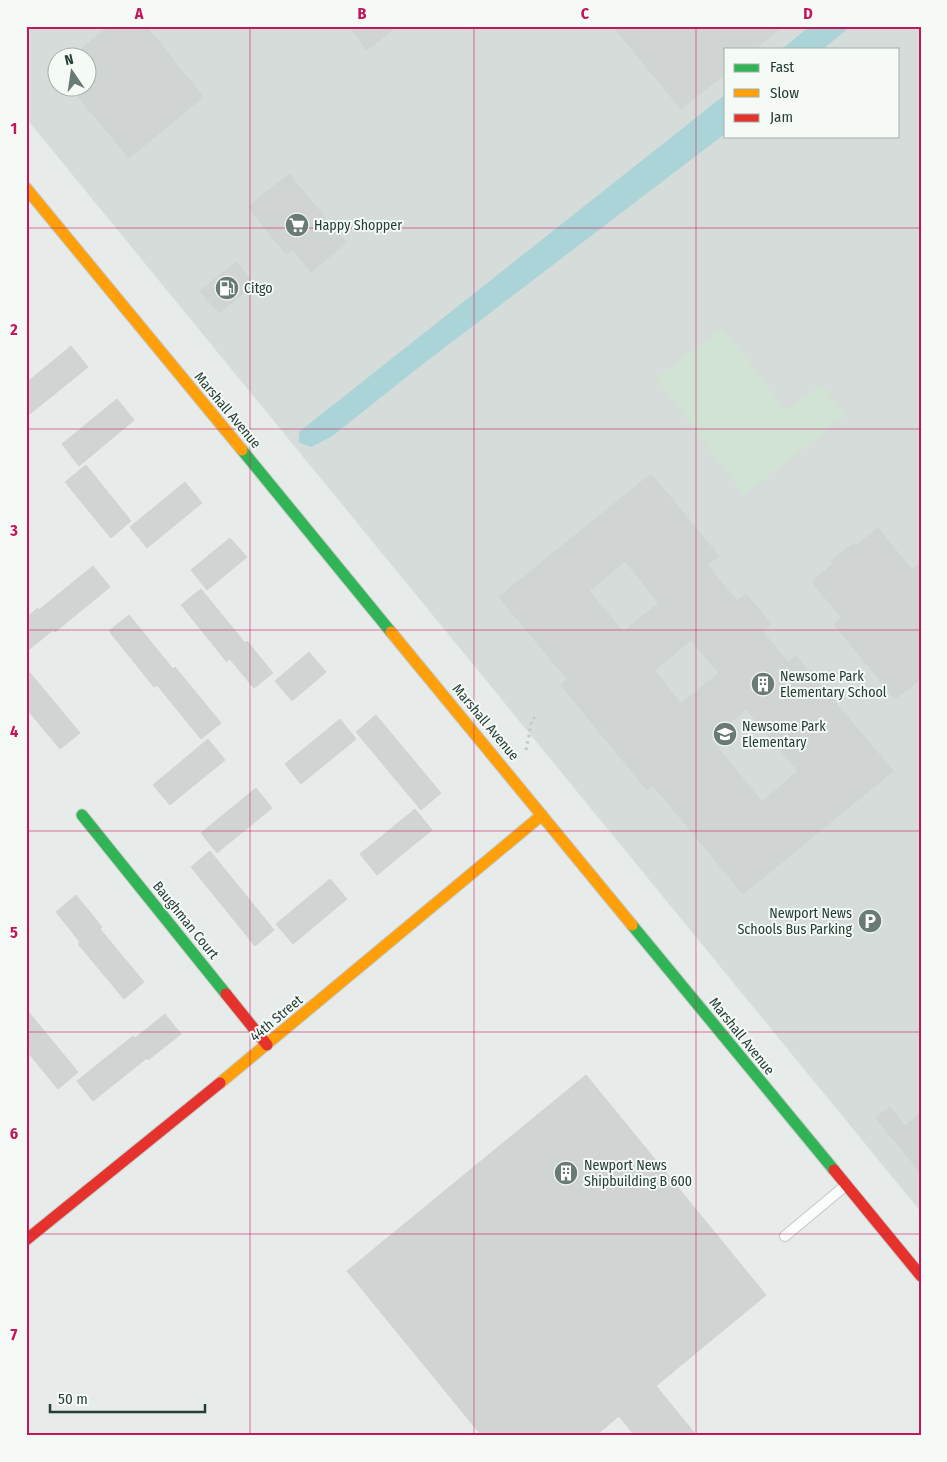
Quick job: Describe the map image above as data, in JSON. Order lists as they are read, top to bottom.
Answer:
{
  "streets": {
    "street": ["Marshall Avenue", "Baughman Court", "44th Street"]
  },
  "crossings": [
    ["Marshall Avenue", "44th Street"],
    ["Baughman Court", "44th Street"]
  ],
  "places": {
    "supermarket": ["Happy Shopper"],
    "fuel station": ["Citgo"],
    "building": ["Newsome Park Elementary School", "Newport News Shipbuilding B 600"],
    "school or university": ["Newsome Park Elementary"],
    "parking": ["Newport News Schools Bus Parking"]
  },
  "legend": ["Fast", "Slow", "Jam"],
  "scale_bar": "50 m",
  "north": "top",
  "grid": {
    "columns": [
      "A",
      "B",
      "C",
      "D"
    ],
    "rows": [
      "1",
      "2",
      "3",
      "4",
      "5",
      "6",
      "7"
    ]
  }
}
